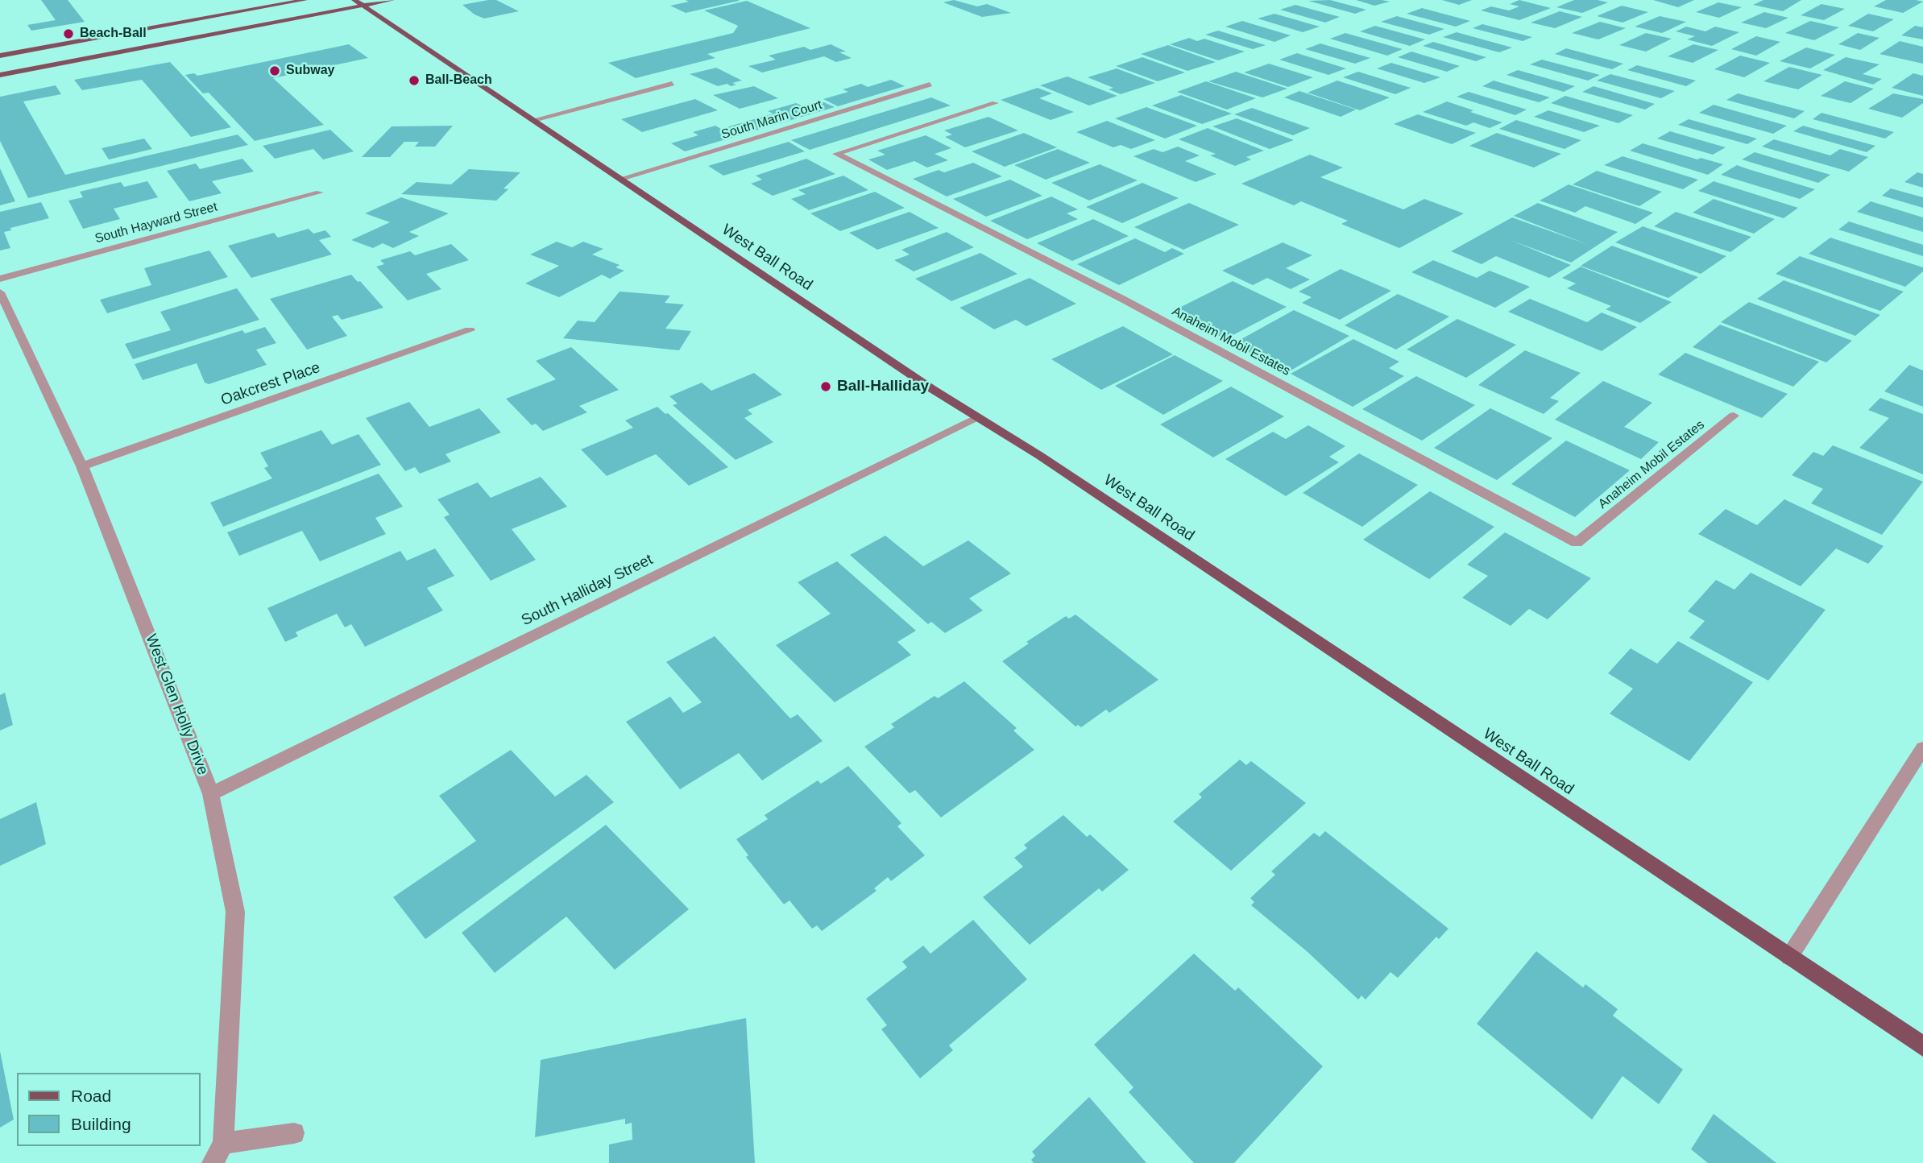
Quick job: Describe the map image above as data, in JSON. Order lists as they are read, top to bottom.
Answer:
{
  "streets": {
    "main road": ["West Ball Road"],
    "street": [
      "South Marin Court",
      "South Hayward Street",
      "Anaheim Mobil Estates",
      "Oakcrest Place",
      "South Halliday Street",
      "West Glen Holly Drive"
    ]
  },
  "crossings": [
    ["South Marin Court", "West Ball Road"],
    ["West Ball Road", "South Halliday Street"],
    ["Oakcrest Place", "West Glen Holly Drive"],
    ["South Halliday Street", "West Glen Holly Drive"]
  ],
  "places": [
    "Beach-Ball",
    "Subway",
    "Ball-Beach",
    "Ball-Halliday"
  ],
  "legend": ["Road", "Building"]
}
